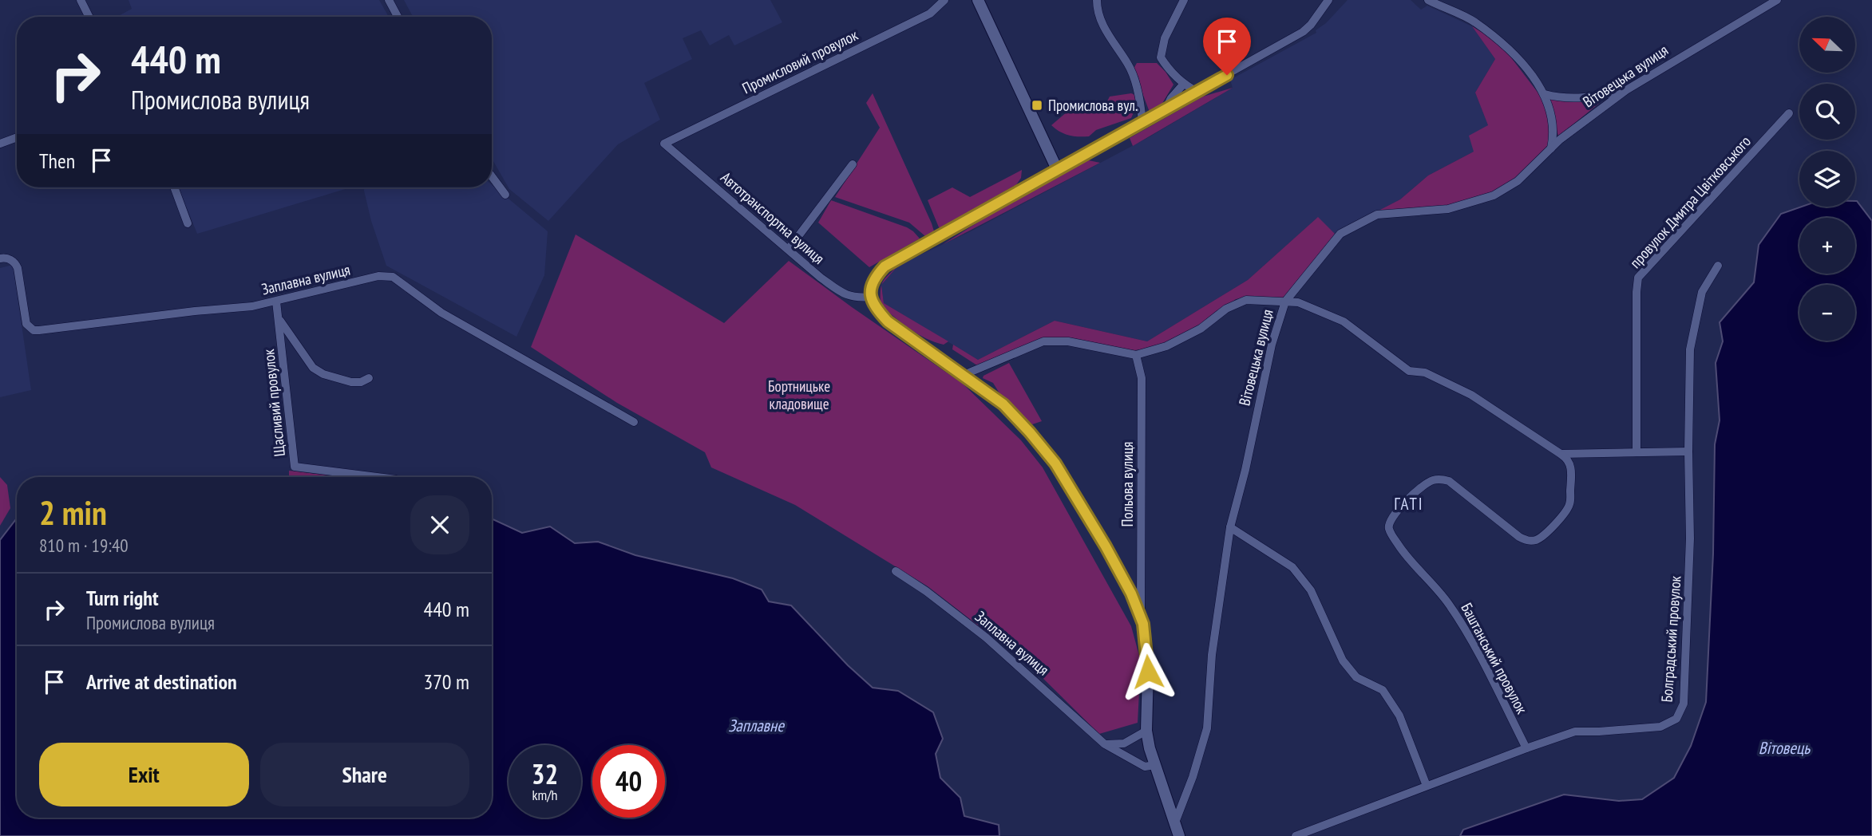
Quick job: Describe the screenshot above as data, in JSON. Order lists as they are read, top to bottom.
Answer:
{
  "streets": {
    "street": [
      "Промисловий провулок",
      "Вітовецька вулиця",
      "провулок Дмитра Цвітковського",
      "Автотранспортна вулиця",
      "Заплавна вулиця",
      "Щасливий провулок",
      "Польова вулиця",
      "Болградський провулок",
      "Баштанський провулок"
    ]
  },
  "crossings": [
    ["Промисловий провулок", "Автотранспортна вулиця"],
    ["Заплавна вулиця", "Щасливий провулок"],
    ["Болградський провулок", "Баштанський провулок"]
  ],
  "districts": ["ГАТІ"],
  "water": ["Заплавне", "Вітовець"],
  "parks": ["Бортницьке кладовище"],
  "places": {
    "transit": ["Промислова вул."]
  },
  "north": "top left",
  "page": {
    "map_buttons": ["+", "−"],
    "turn": ["440 m", "Промислова вулиця"],
    "then": "Then",
    "heading": ["2 min", "810 m · 19:40"],
    "list": [
      {
        "name": "Turn right",
        "note": "Промислова вулиця",
        "value": "440 m"
      },
      {
        "name": "Arrive at destination",
        "value": "370 m"
      }
    ],
    "buttons": ["Exit", "Share"],
    "speed": "32 km/h",
    "limit": "40"
  }
}
